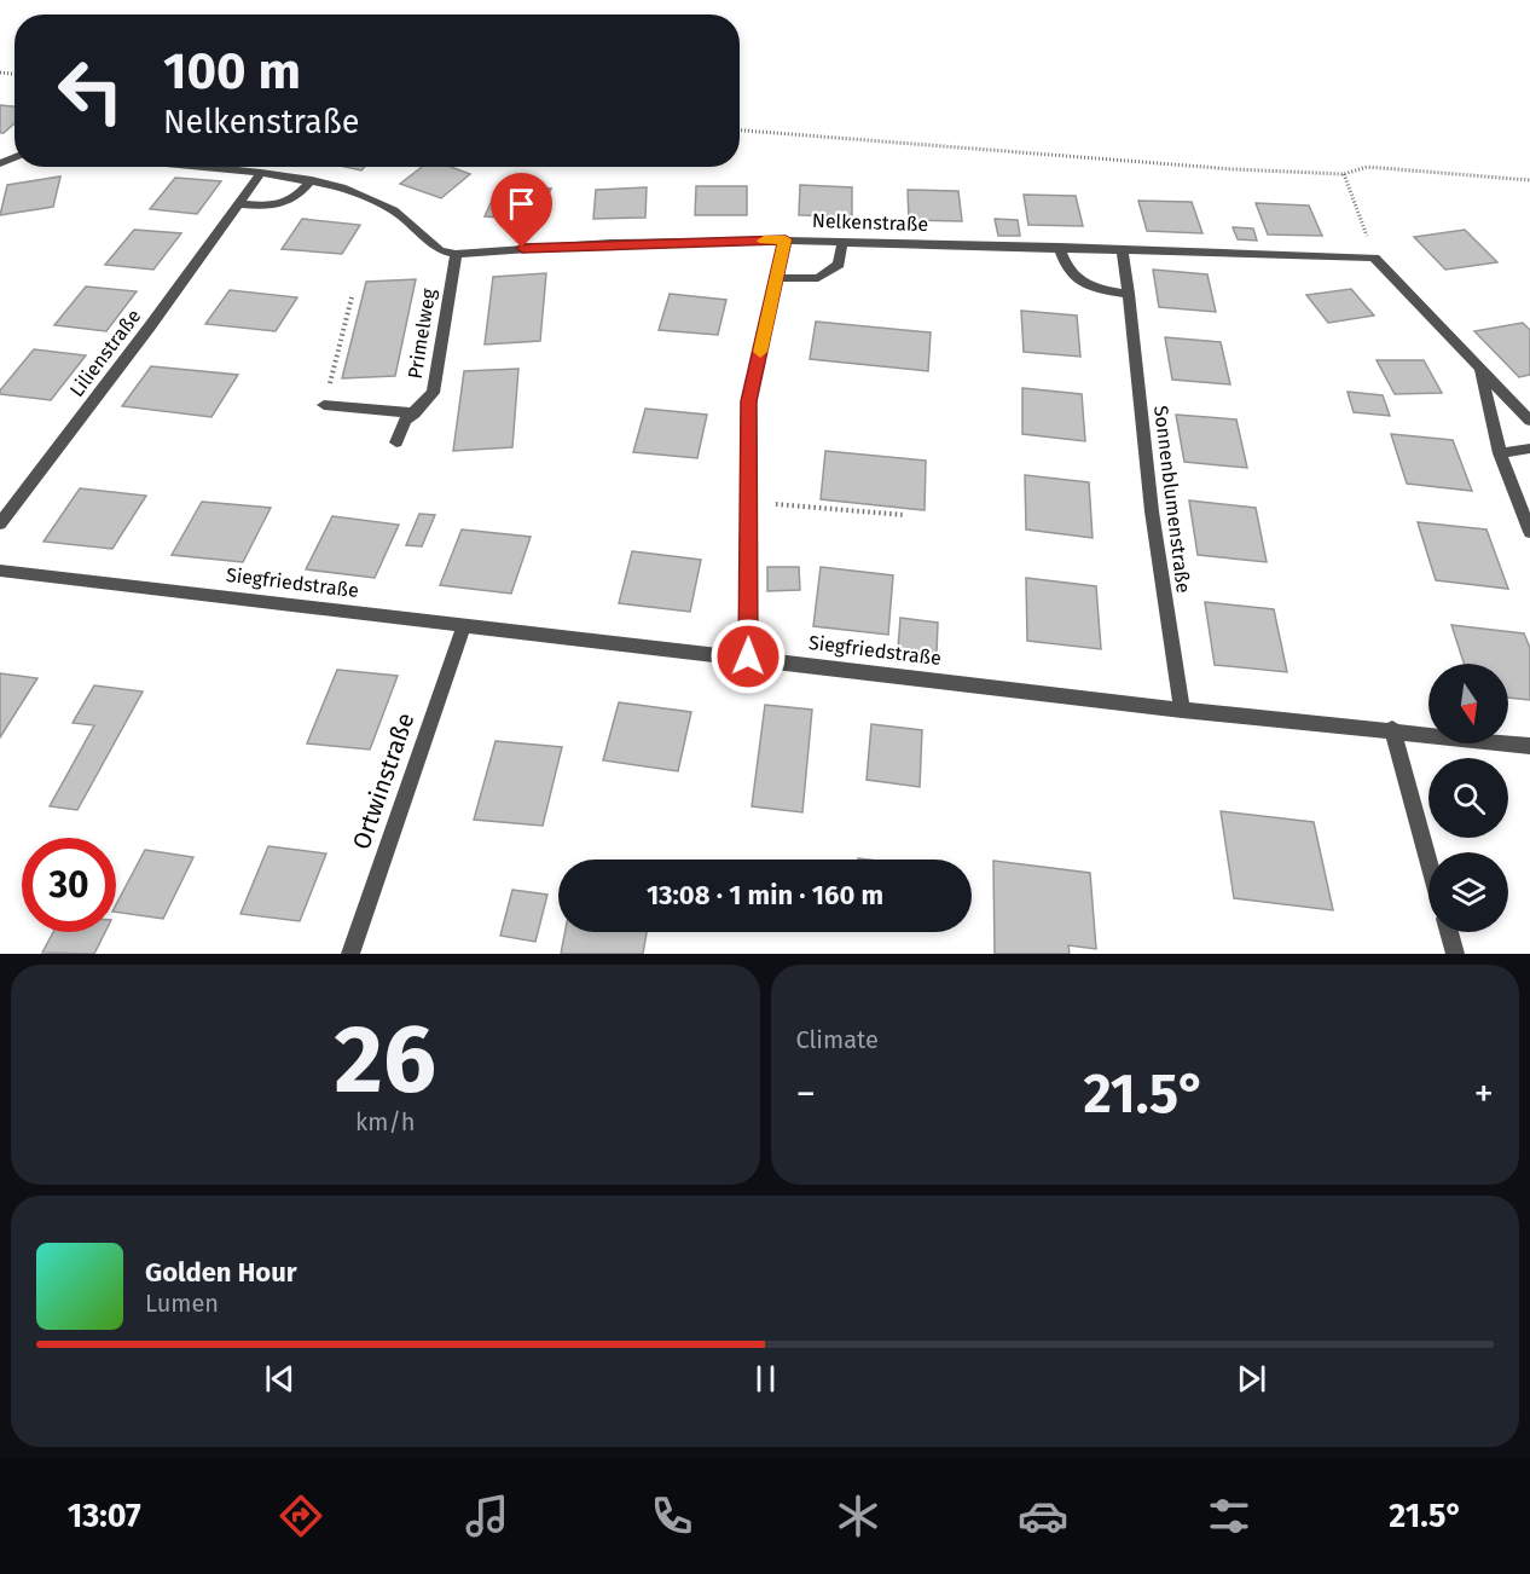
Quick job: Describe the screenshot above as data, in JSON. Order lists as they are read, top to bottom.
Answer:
{
  "streets": {
    "street": [
      "Nelkenstraße",
      "Primelweg",
      "Lilienstraße",
      "Sonnenblumenstraße",
      "Siegfriedstraße",
      "Ortwinstraße"
    ]
  },
  "crossings": [
    ["Nelkenstraße", "Primelweg"],
    ["Nelkenstraße", "Sonnenblumenstraße"],
    ["Sonnenblumenstraße", "Siegfriedstraße"],
    ["Siegfriedstraße", "Ortwinstraße"]
  ],
  "north": "bottom",
  "page": {
    "turn": ["100 m", "Nelkenstraße"],
    "limit": "30",
    "trip": "13:08 · 1 min · 160 m",
    "tile": [
      ["26", "km/h"],
      "Climate"
    ],
    "heat": ["−", "21.5°", "+"],
    "song": ["Golden Hour", "Lumen"],
    "tabs": ["13:07", "21.5°"]
  }
}
